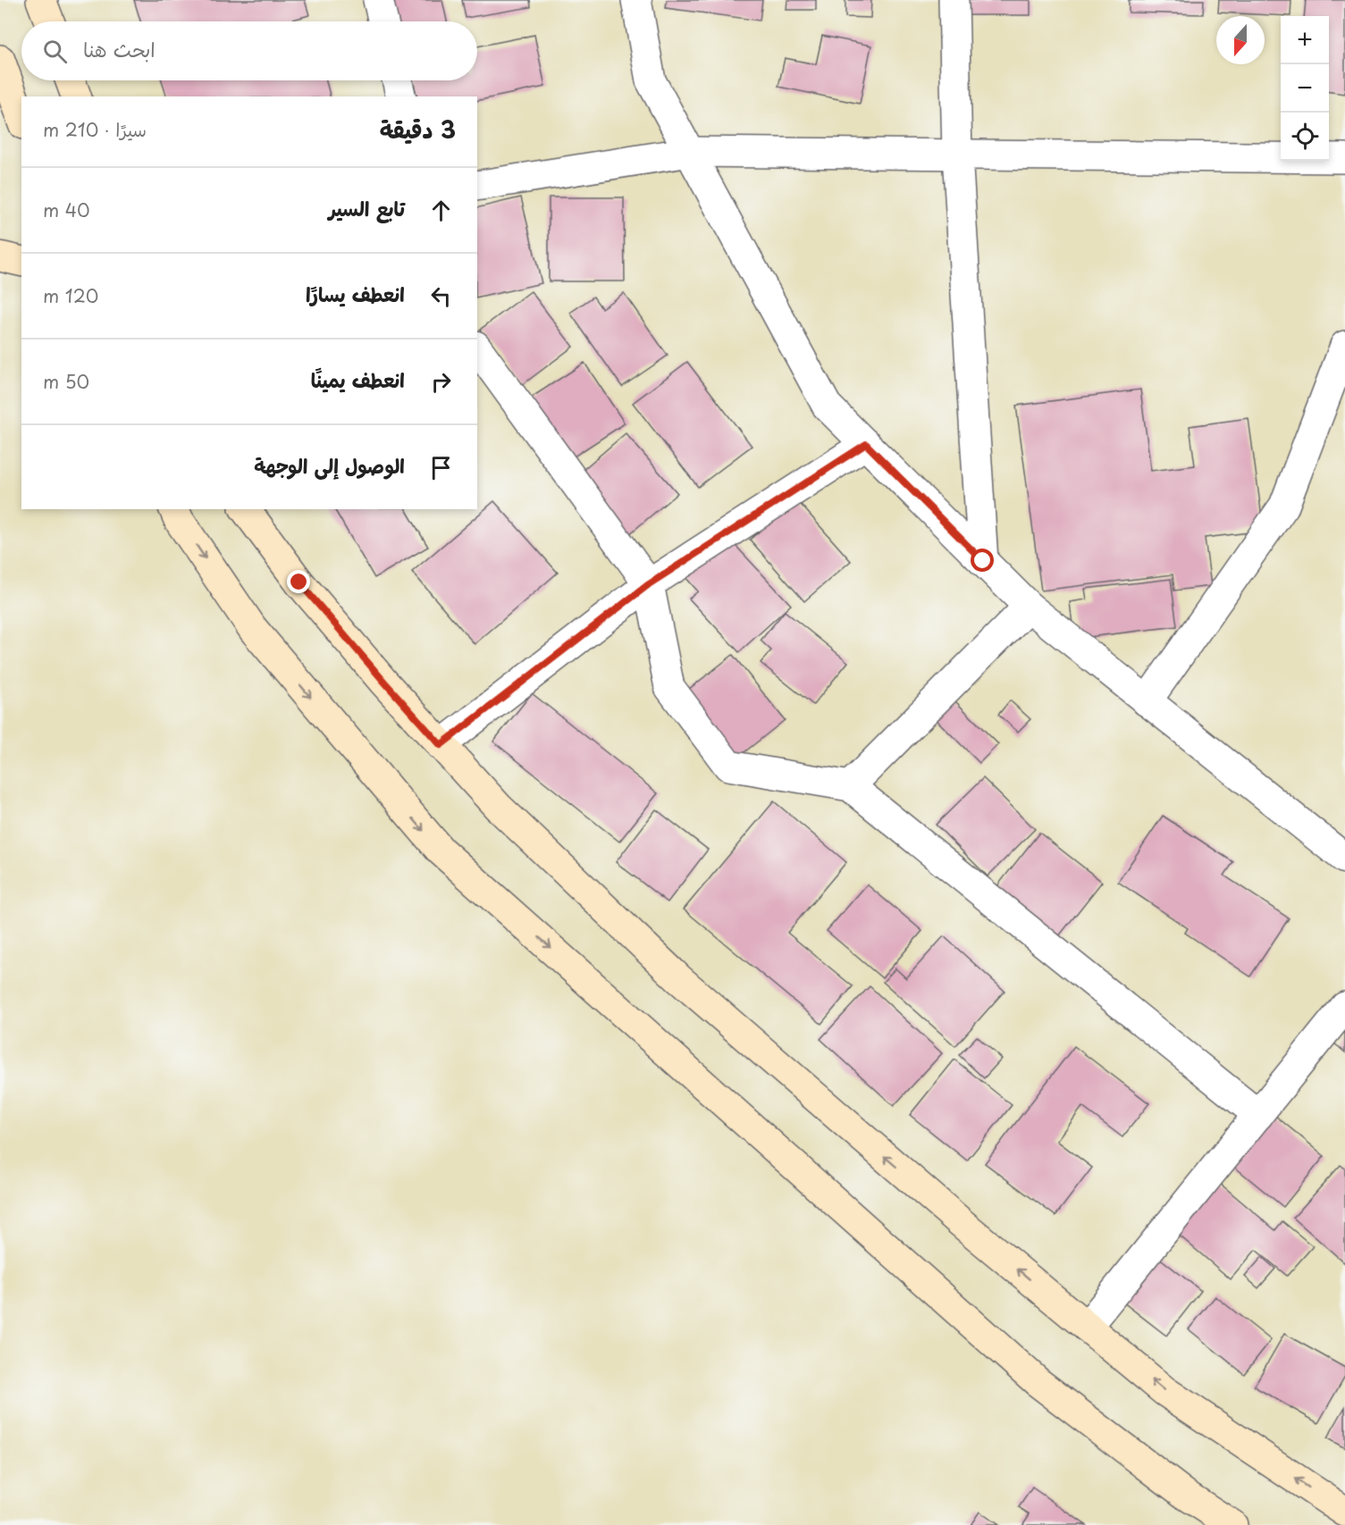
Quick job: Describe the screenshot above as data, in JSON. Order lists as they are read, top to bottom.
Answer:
{
  "north": "bottom",
  "page": {
    "map_buttons": ["+", "−"],
    "search": "ابحث هنا",
    "heading": ["3 دقيقة", "سيرًا · 210 m"],
    "list": [
      ["تابع السير", "40 m"],
      ["انعطف يسارًا", "120 m"],
      ["انعطف يمينًا", "50 m"],
      "الوصول إلى الوجهة"
    ]
  }
}
